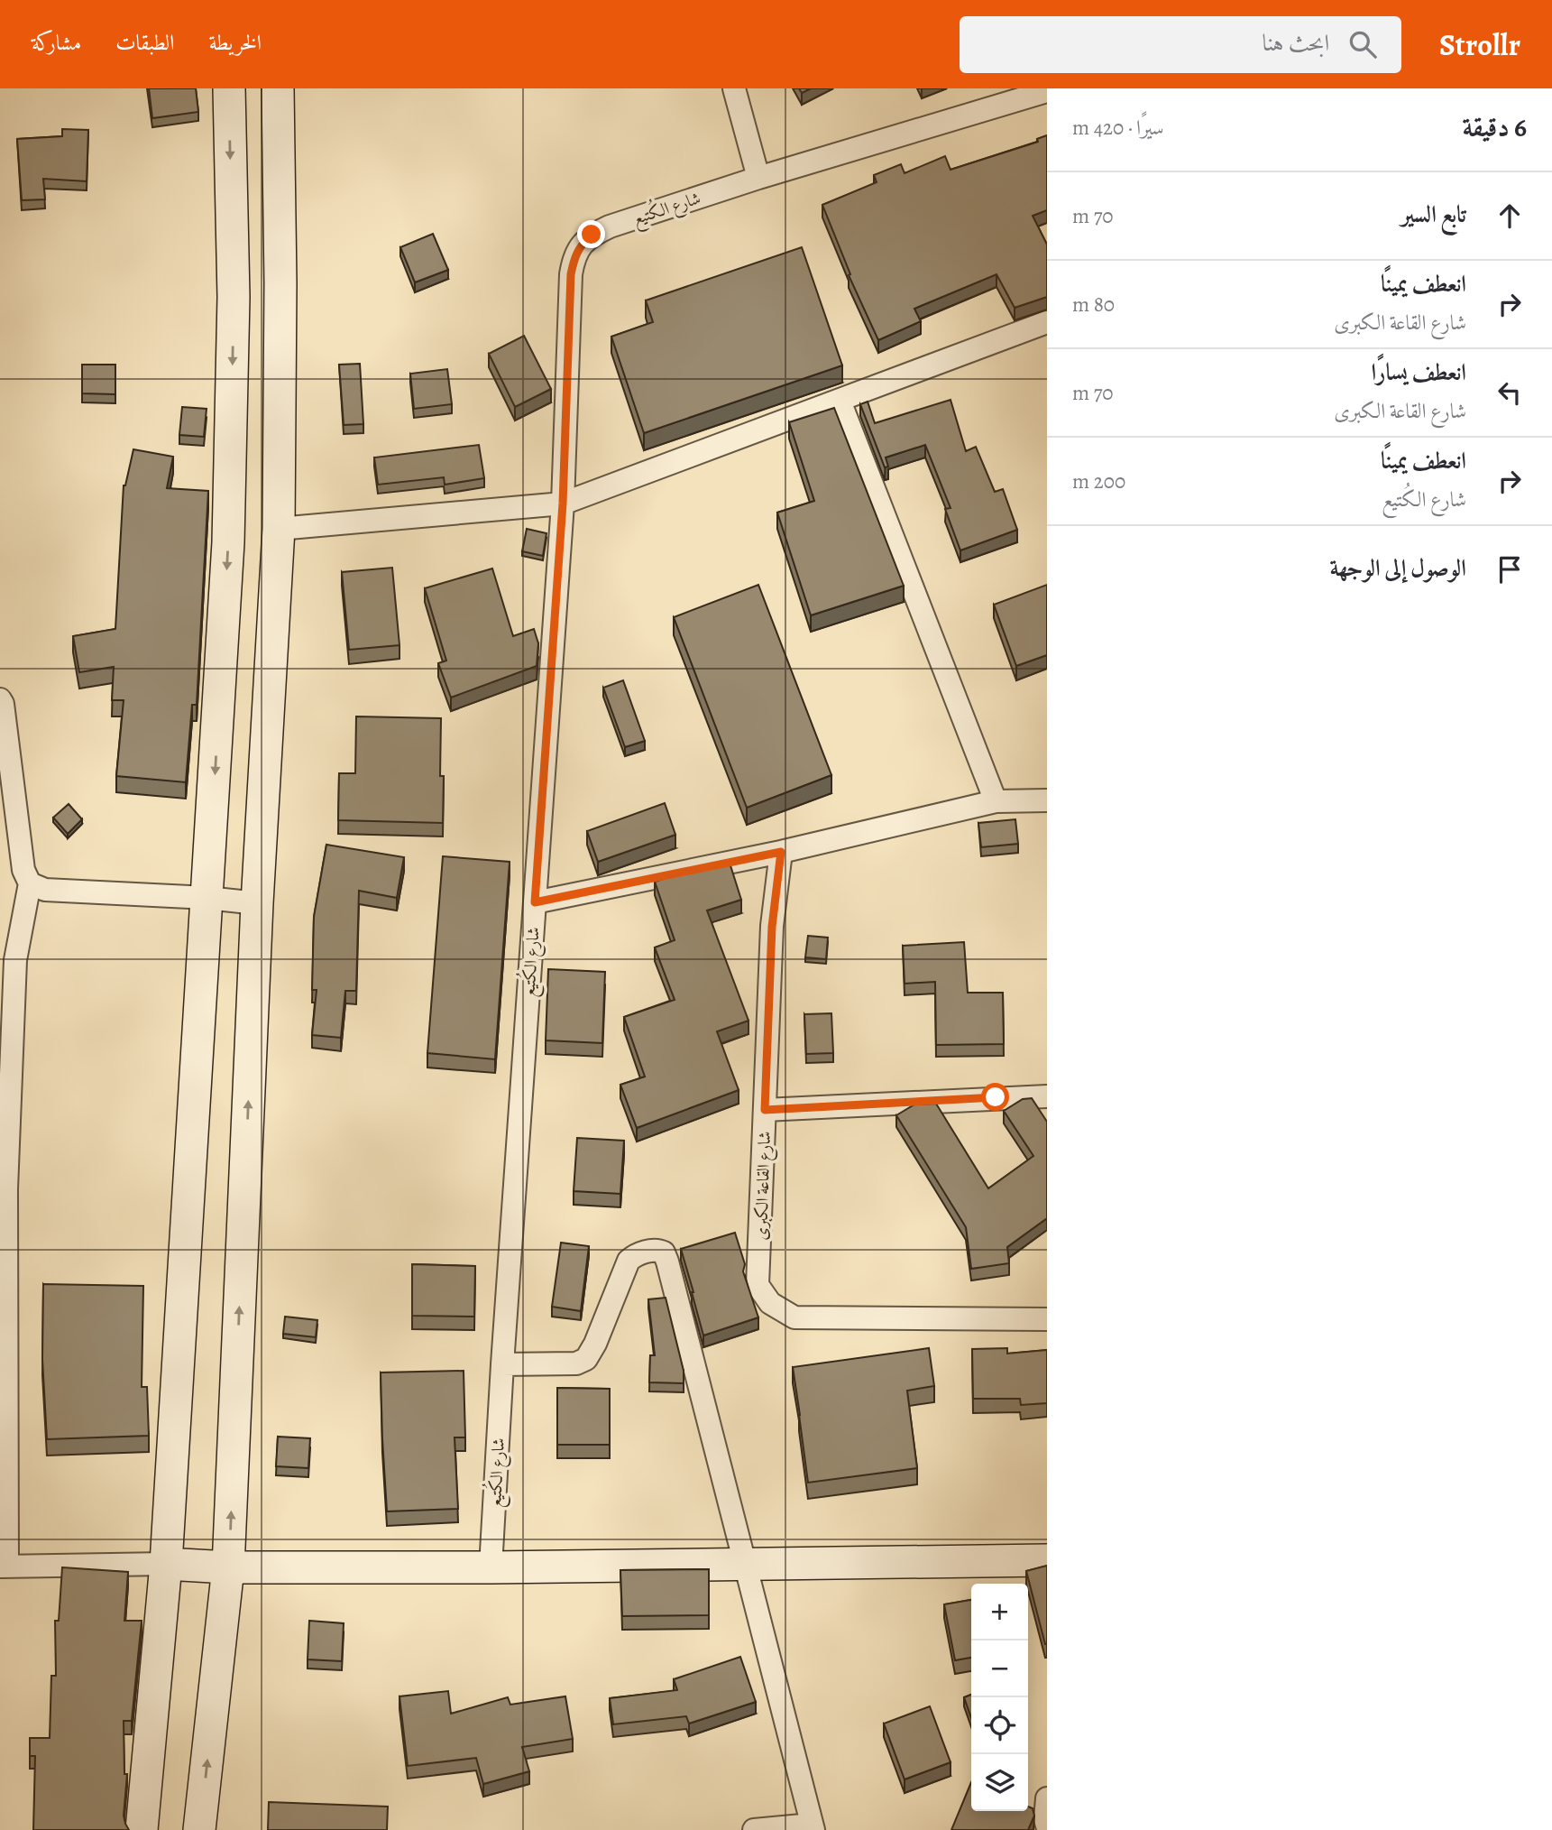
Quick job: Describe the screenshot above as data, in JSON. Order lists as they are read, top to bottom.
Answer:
{
  "streets": {
    "street": ["شارع الكُتيع", "شارع القاعة الكبرى"]
  },
  "page": {
    "header": "Strollr",
    "search": "ابحث هنا",
    "nav": ["الخريطة", "الطبقات", "مشاركة"],
    "heading": ["6 دقيقة", "سيرًا · 420 m"],
    "list": [
      ["تابع السير", "70 m"],
      ["انعطف يمينًا", "شارع القاعة الكبرى", "80 m"],
      ["انعطف يسارًا", "شارع القاعة الكبرى", "70 m"],
      ["انعطف يمينًا", "شارع الكُتيع", "200 m"],
      "الوصول إلى الوجهة"
    ],
    "map_buttons": ["+", "−"]
  }
}
